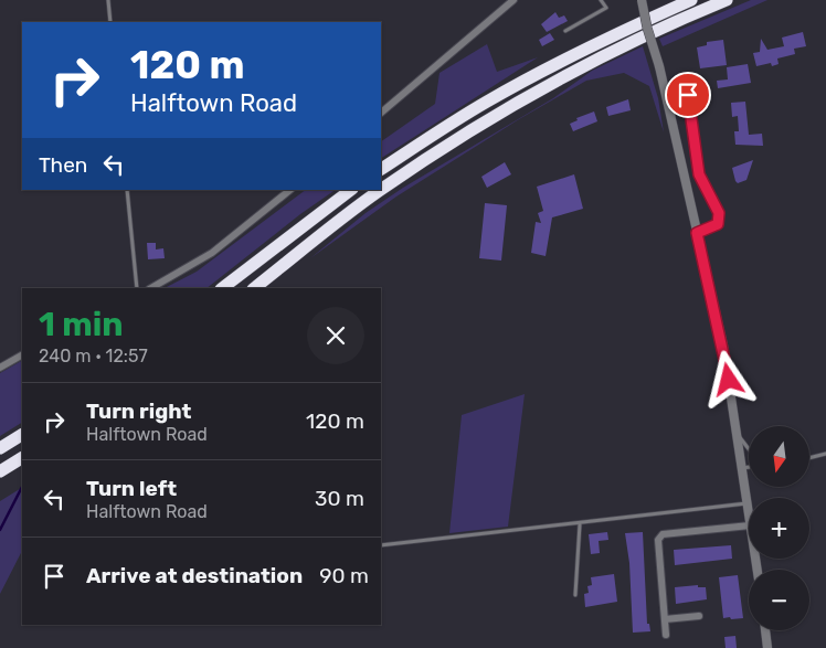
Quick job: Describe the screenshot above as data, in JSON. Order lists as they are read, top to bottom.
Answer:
{
  "north": "bottom",
  "page": {
    "turn": ["120 m", "Halftown Road"],
    "then": "Then",
    "heading": ["1 min", "240 m · 12:57"],
    "list": [
      {
        "name": "Turn right",
        "note": "Halftown Road",
        "value": "120 m"
      },
      {
        "name": "Turn left",
        "note": "Halftown Road",
        "value": "30 m"
      },
      {
        "name": "Arrive at destination",
        "value": "90 m"
      }
    ],
    "map_buttons": ["+", "−"]
  }
}
